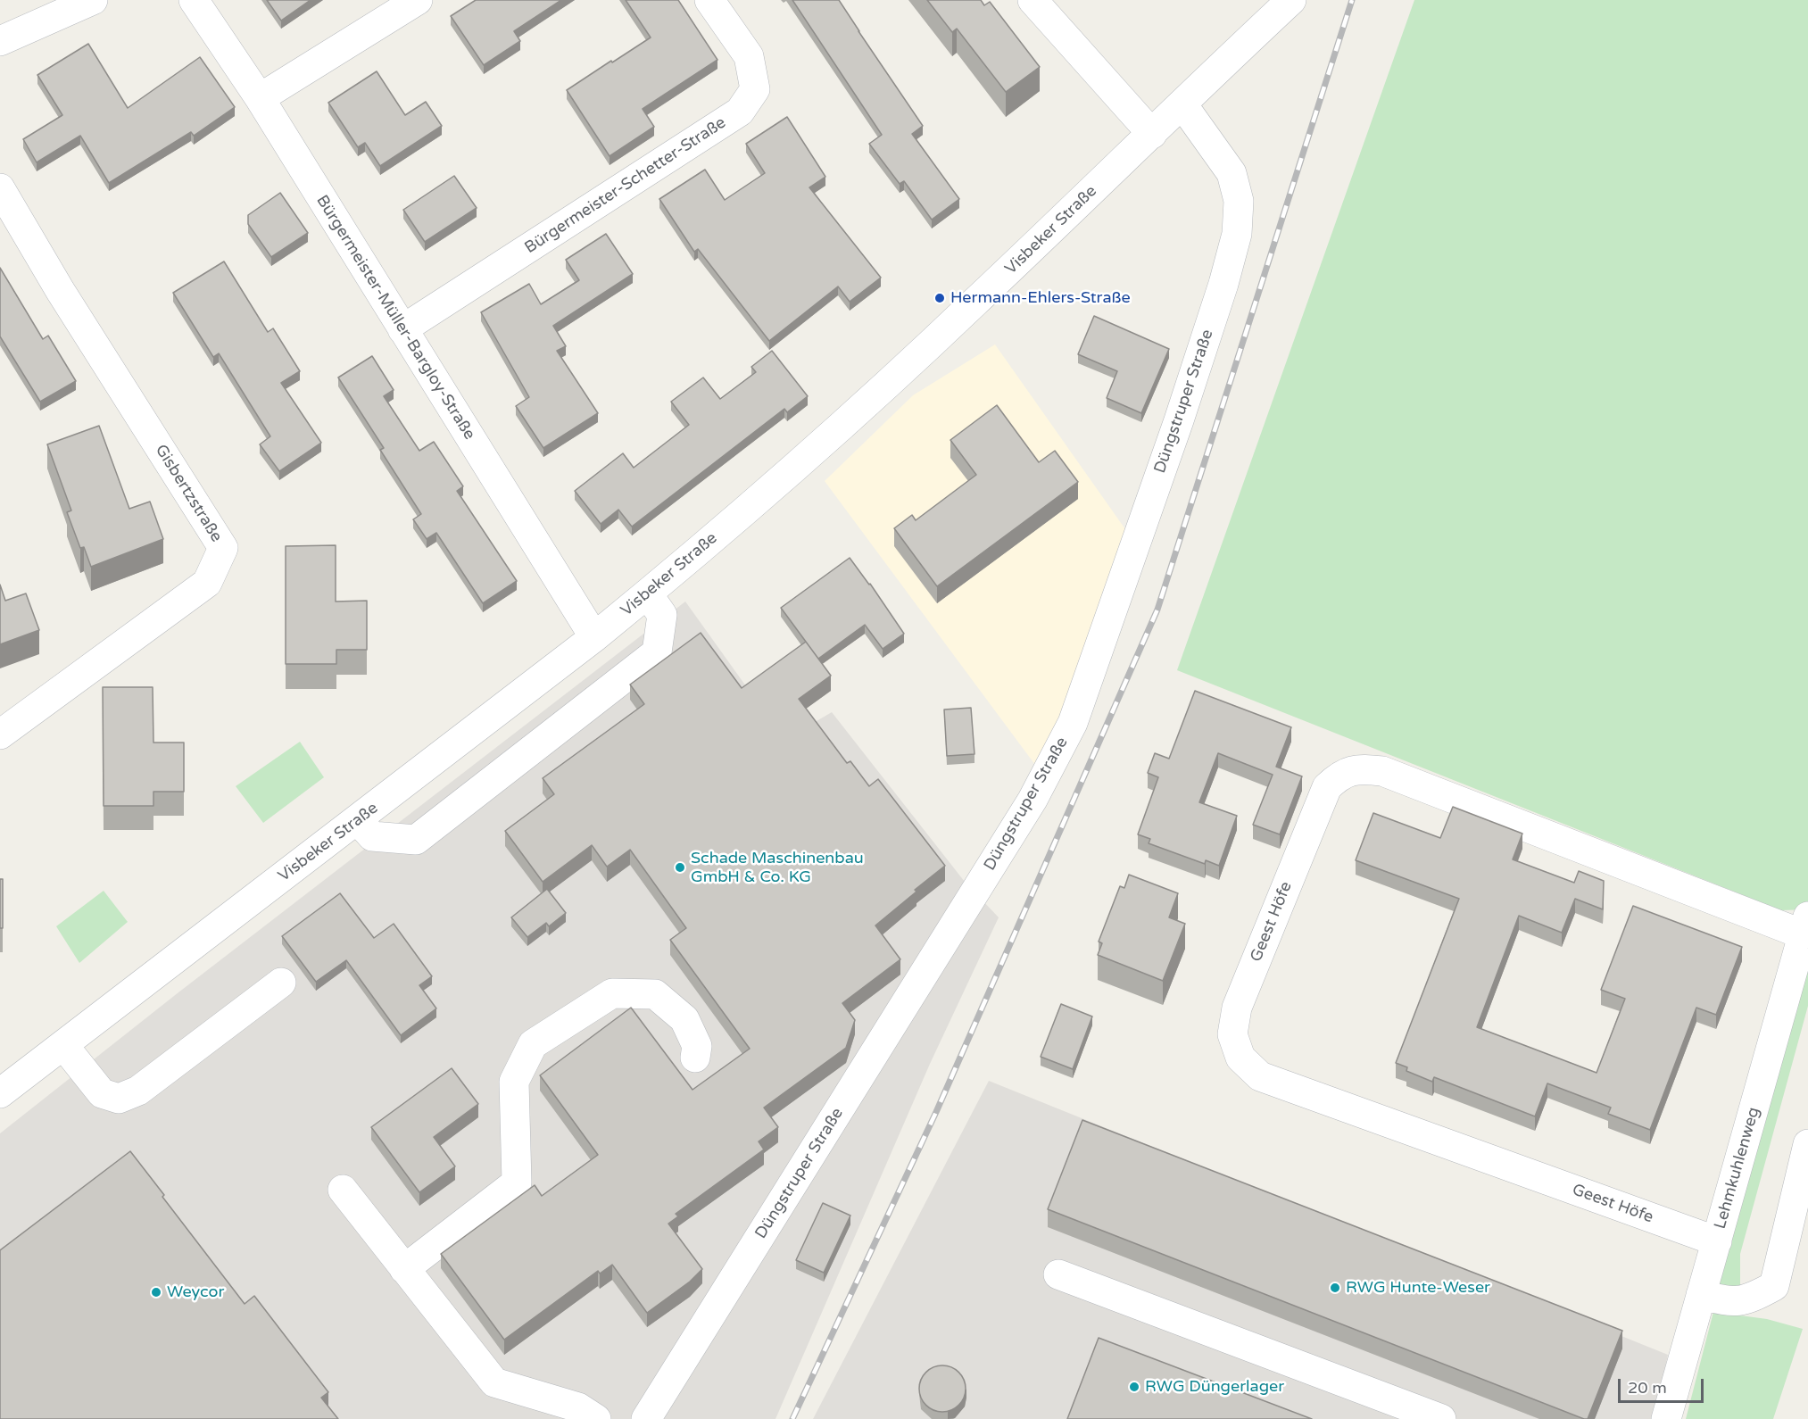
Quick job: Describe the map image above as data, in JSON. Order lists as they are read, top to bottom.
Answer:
{
  "streets": {
    "street": [
      "Bürgermeister-Schetter-Straße",
      "Visbeker Straße",
      "Bürgermeister-Müller-Bargloy-Straße",
      "Düngstruper Straße",
      "Gisbertzstraße",
      "Geest Höfe",
      "Lehmkuhlenweg"
    ]
  },
  "crossings": [
    ["Bürgermeister-Schetter-Straße", "Bürgermeister-Müller-Bargloy-Straße"],
    ["Visbeker Straße", "Bürgermeister-Müller-Bargloy-Straße"],
    ["Visbeker Straße", "Düngstruper Straße"],
    ["Geest Höfe", "Lehmkuhlenweg"]
  ],
  "places": [
    "Hermann-Ehlers-Straße",
    "Schade Maschinenbau GmbH & Co. KG",
    "RWG Hunte-Weser",
    "Weycor",
    "RWG Düngerlager"
  ],
  "scale_bar": "20 m"
}
